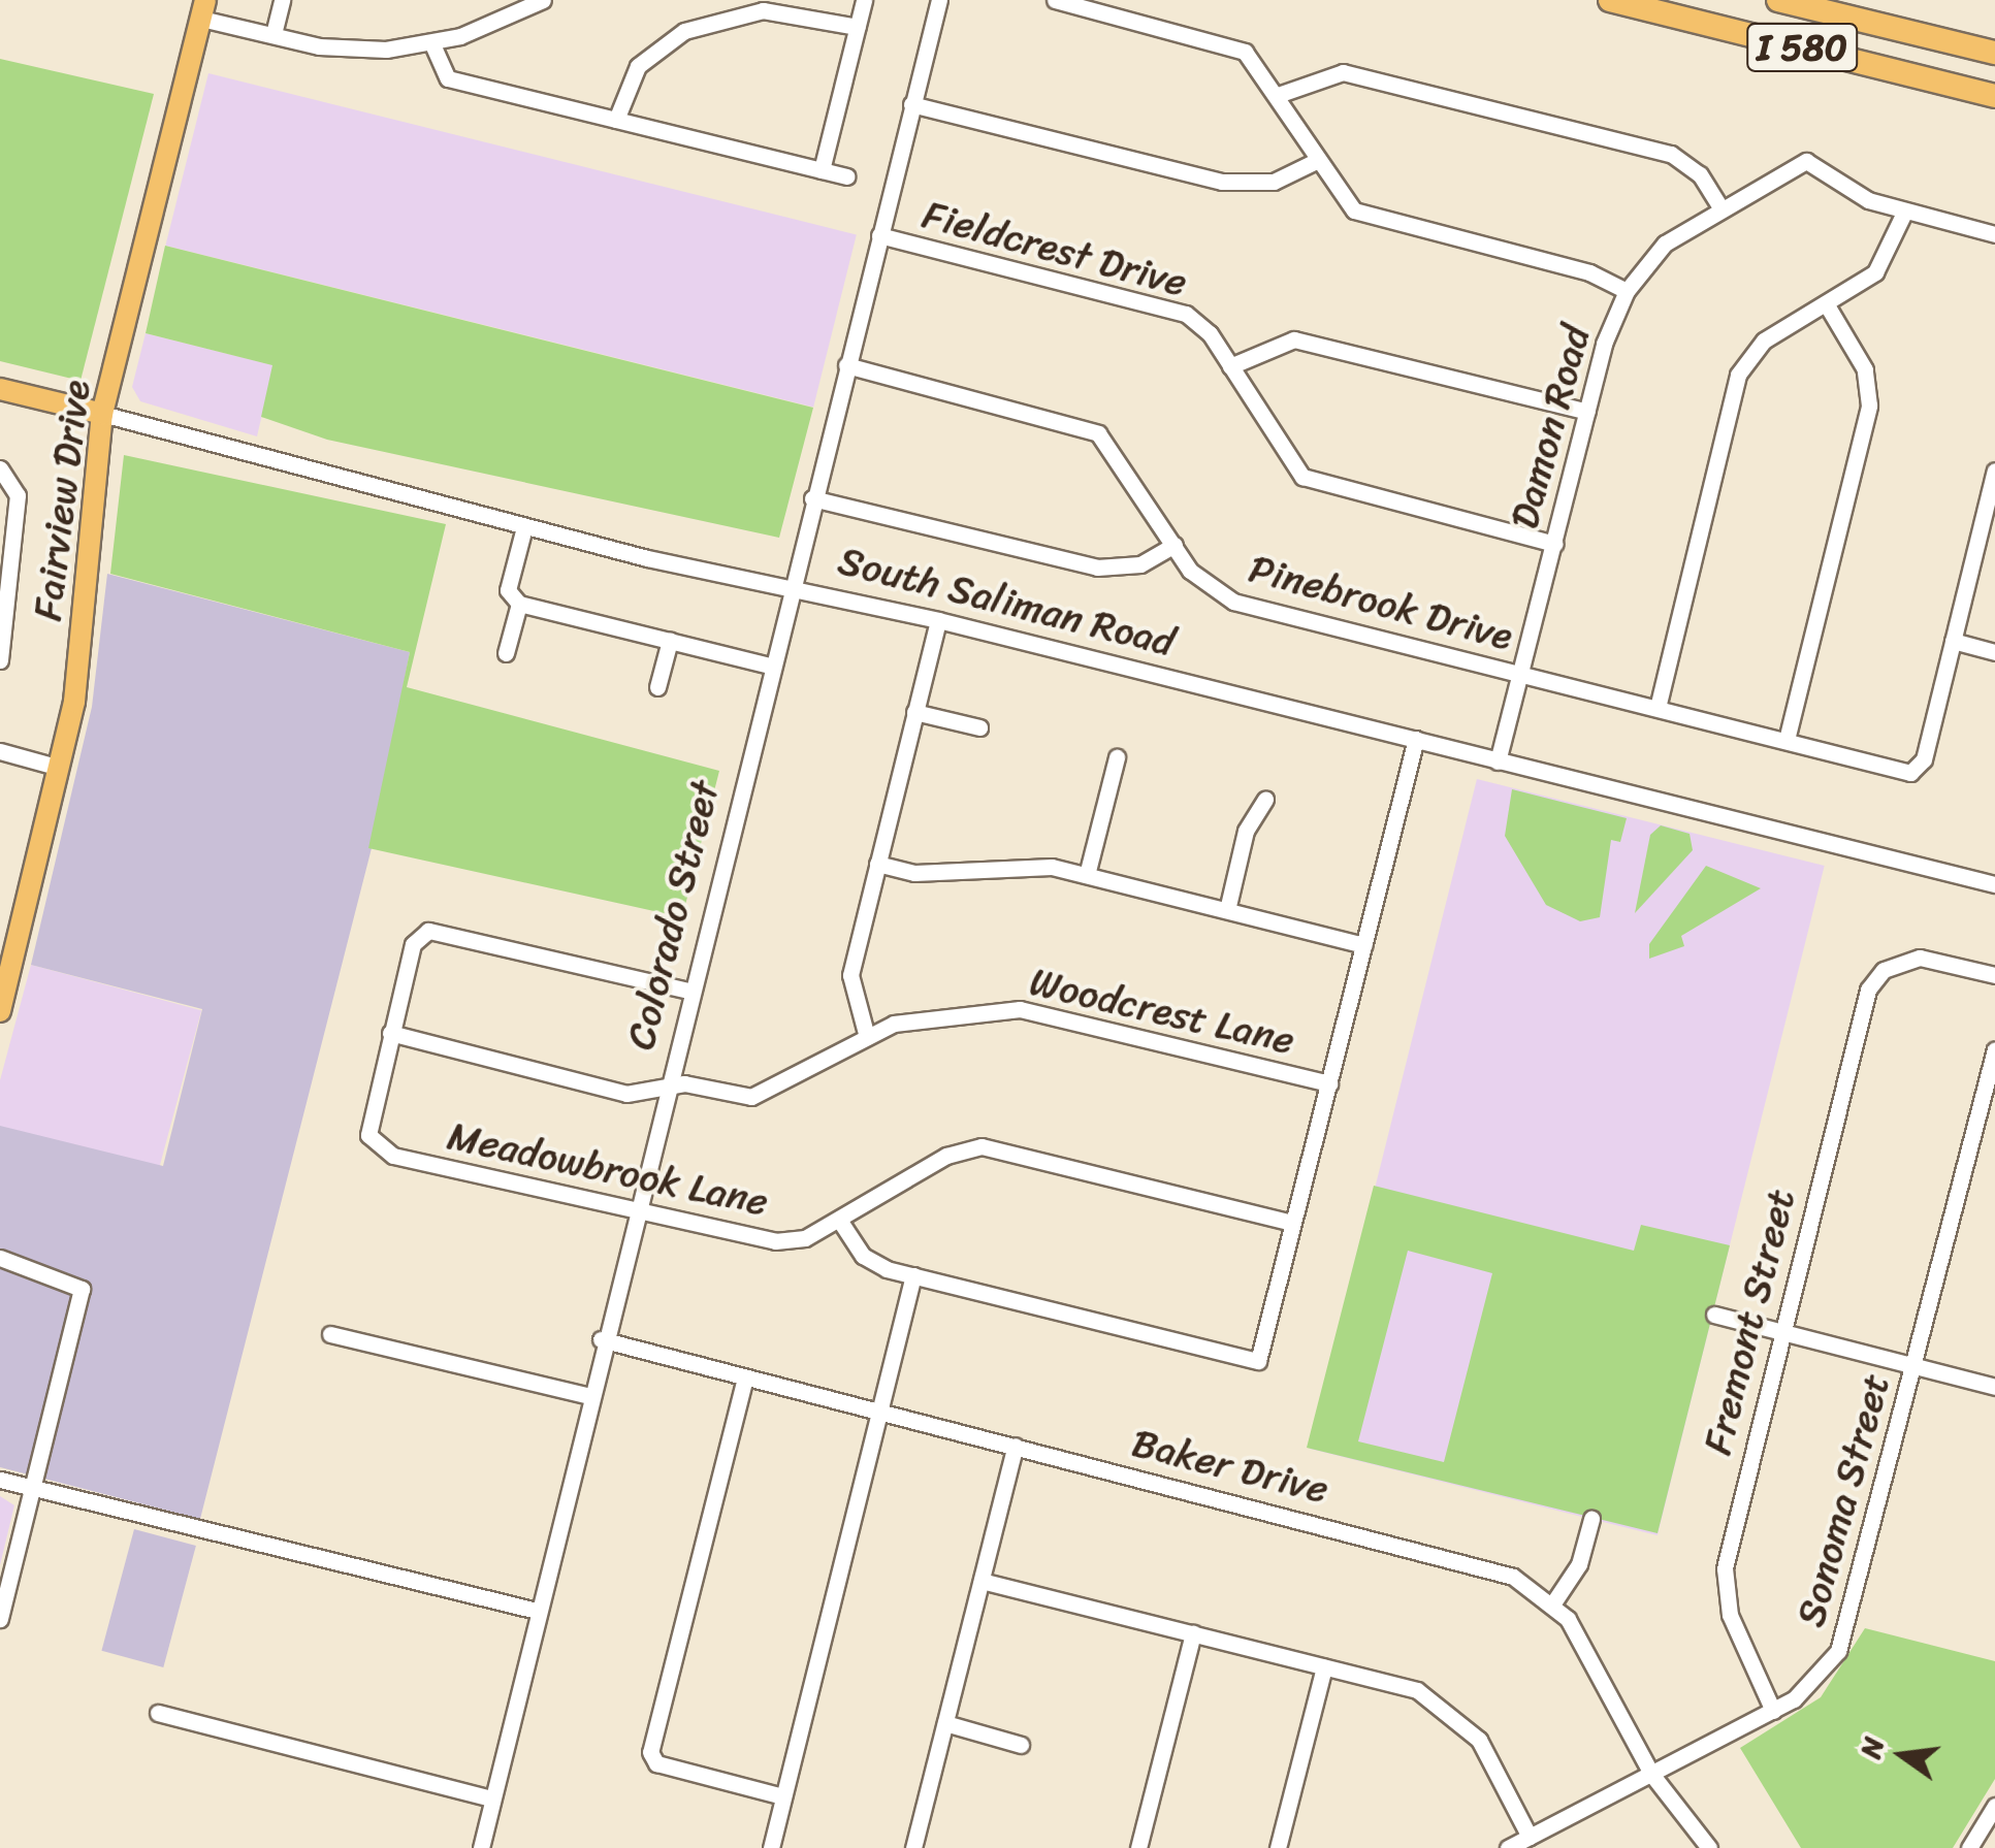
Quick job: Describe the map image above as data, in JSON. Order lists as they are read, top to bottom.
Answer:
{
  "streets": {
    "highway": ["I 580"],
    "main road": ["Fairview Drive", "South Saliman Road"],
    "street": [
      "Fieldcrest Drive",
      "Damon Road",
      "Pinebrook Drive",
      "Colorado Street",
      "Woodcrest Lane",
      "Meadowbrook Lane",
      "Fremont Street",
      "Baker Drive",
      "Sonoma Street"
    ]
  },
  "crossings": [
    ["Fieldcrest Drive", "Damon Road"],
    ["Fieldcrest Drive", "Colorado Street"],
    ["Damon Road", "South Saliman Road"],
    ["Damon Road", "Pinebrook Drive"],
    ["Fairview Drive", "South Saliman Road"],
    ["South Saliman Road", "Colorado Street"],
    ["Pinebrook Drive", "Colorado Street"],
    ["Colorado Street", "Woodcrest Lane"],
    ["Colorado Street", "Meadowbrook Lane"],
    ["Colorado Street", "Baker Drive"],
    ["Woodcrest Lane", "Meadowbrook Lane"],
    ["Fremont Street", "Sonoma Street"],
    ["Baker Drive", "Sonoma Street"]
  ],
  "north": "left"
}
